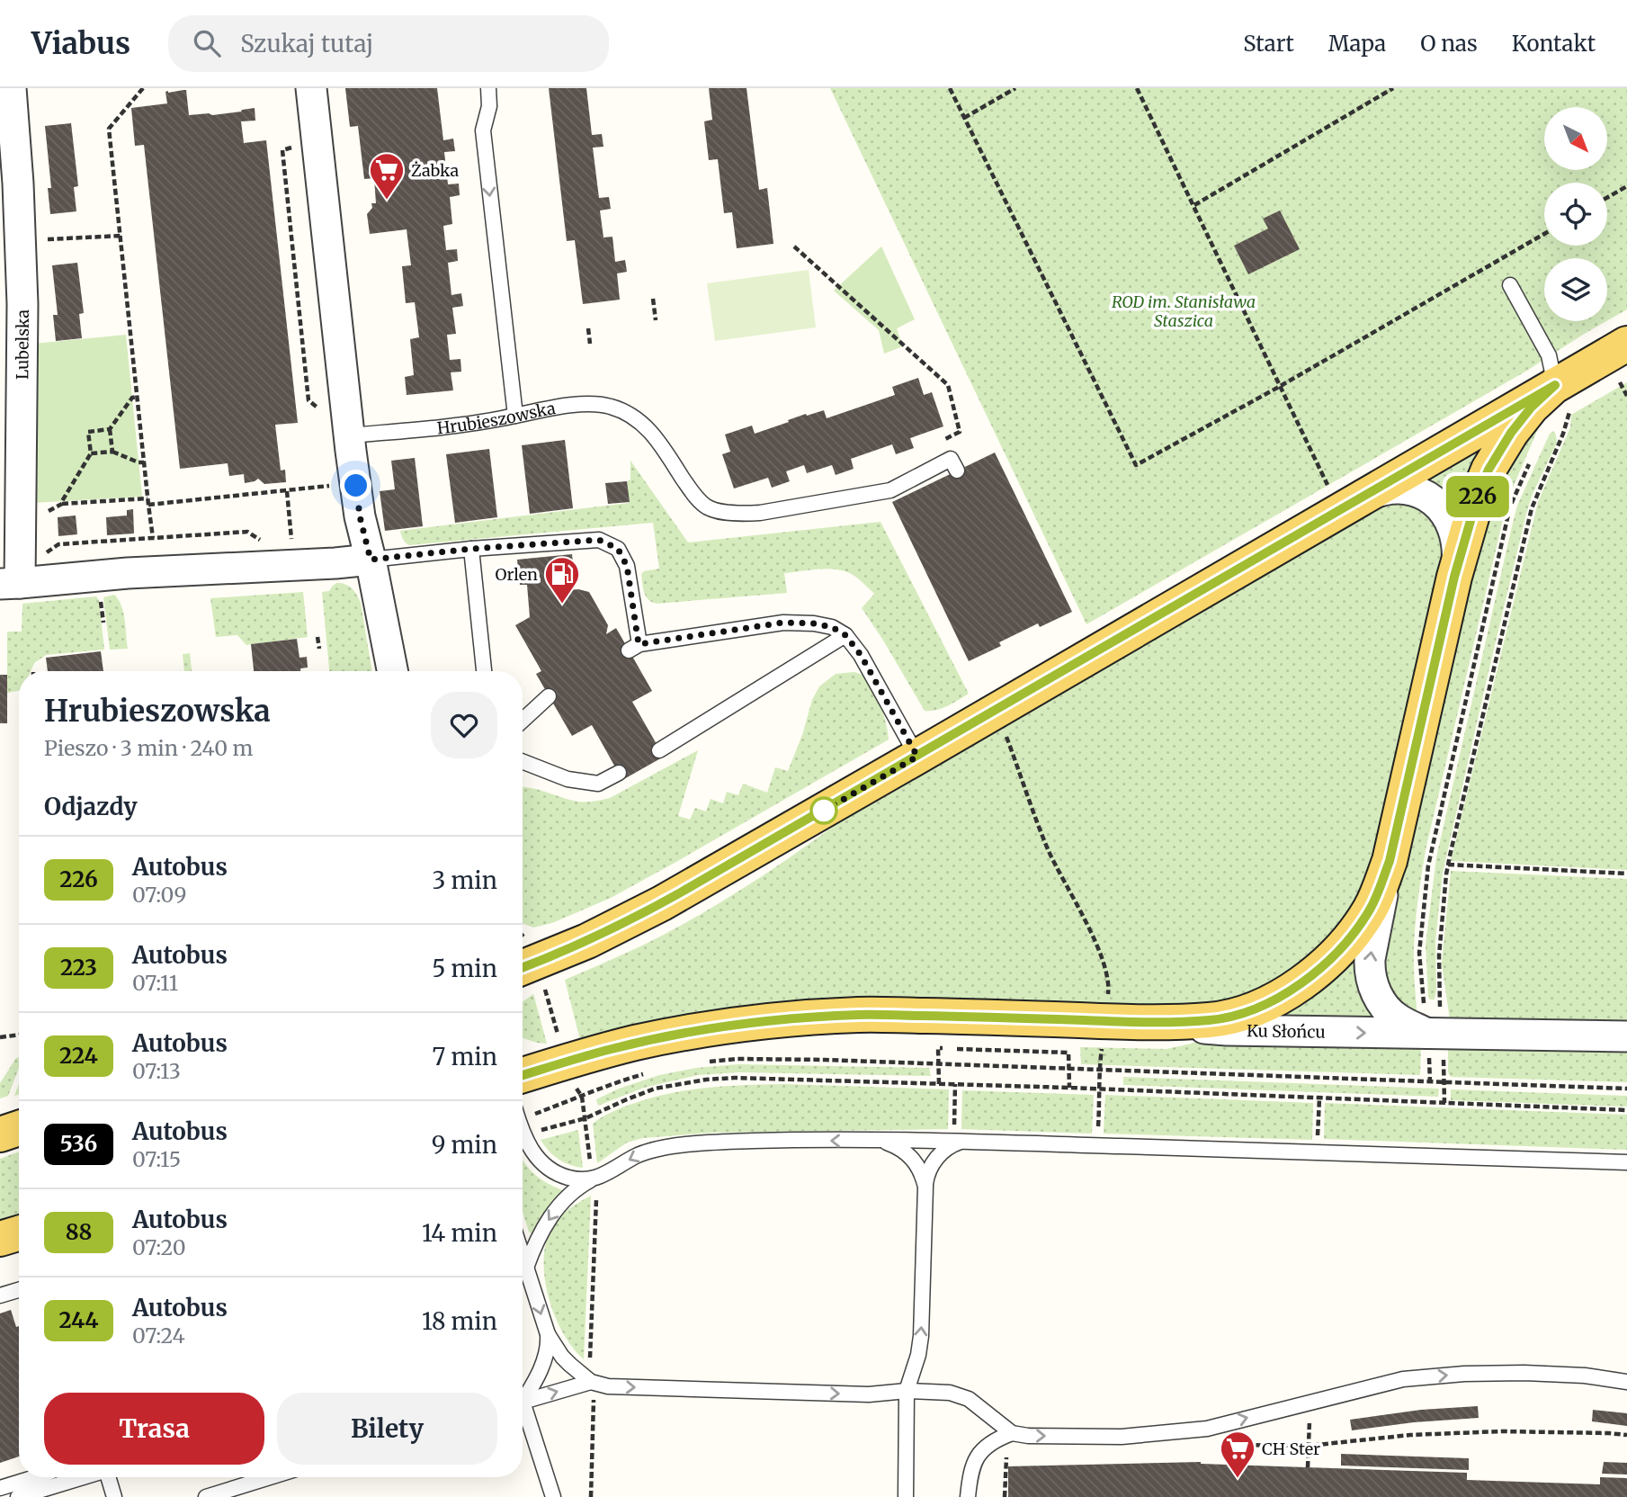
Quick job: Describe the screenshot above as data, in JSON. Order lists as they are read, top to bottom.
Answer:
{
  "streets": {
    "main road": ["Ku Słońcu"],
    "street": ["Lubelska"],
    "lane": ["Hrubieszowska"]
  },
  "parks": ["ROD im. Stanisława Staszica"],
  "places": {
    "supermarket": ["Żabka", "CH Ster"],
    "fuel station": ["Orlen"]
  },
  "lines": ["bus line 226"],
  "north": "bottom right",
  "page": {
    "header": "Viabus",
    "search": "Szukaj tutaj",
    "nav": [
      "Start",
      "Mapa",
      "O nas",
      "Kontakt"
    ],
    "on_map": "226",
    "heading": [
      ["Hrubieszowska", "Pieszo · 3 min · 240 m"],
      "Odjazdy"
    ],
    "list": [
      {
        "mark": "226",
        "name": "Autobus",
        "note": "07:09",
        "value": "3 min"
      },
      {
        "mark": "223",
        "name": "Autobus",
        "note": "07:11",
        "value": "5 min"
      },
      {
        "mark": "224",
        "name": "Autobus",
        "note": "07:13",
        "value": "7 min"
      },
      {
        "mark": "536",
        "name": "Autobus",
        "note": "07:15",
        "value": "9 min"
      },
      {
        "mark": "88",
        "name": "Autobus",
        "note": "07:20",
        "value": "14 min"
      },
      {
        "mark": "244",
        "name": "Autobus",
        "note": "07:24",
        "value": "18 min"
      }
    ],
    "buttons": ["Trasa", "Bilety"]
  }
}
